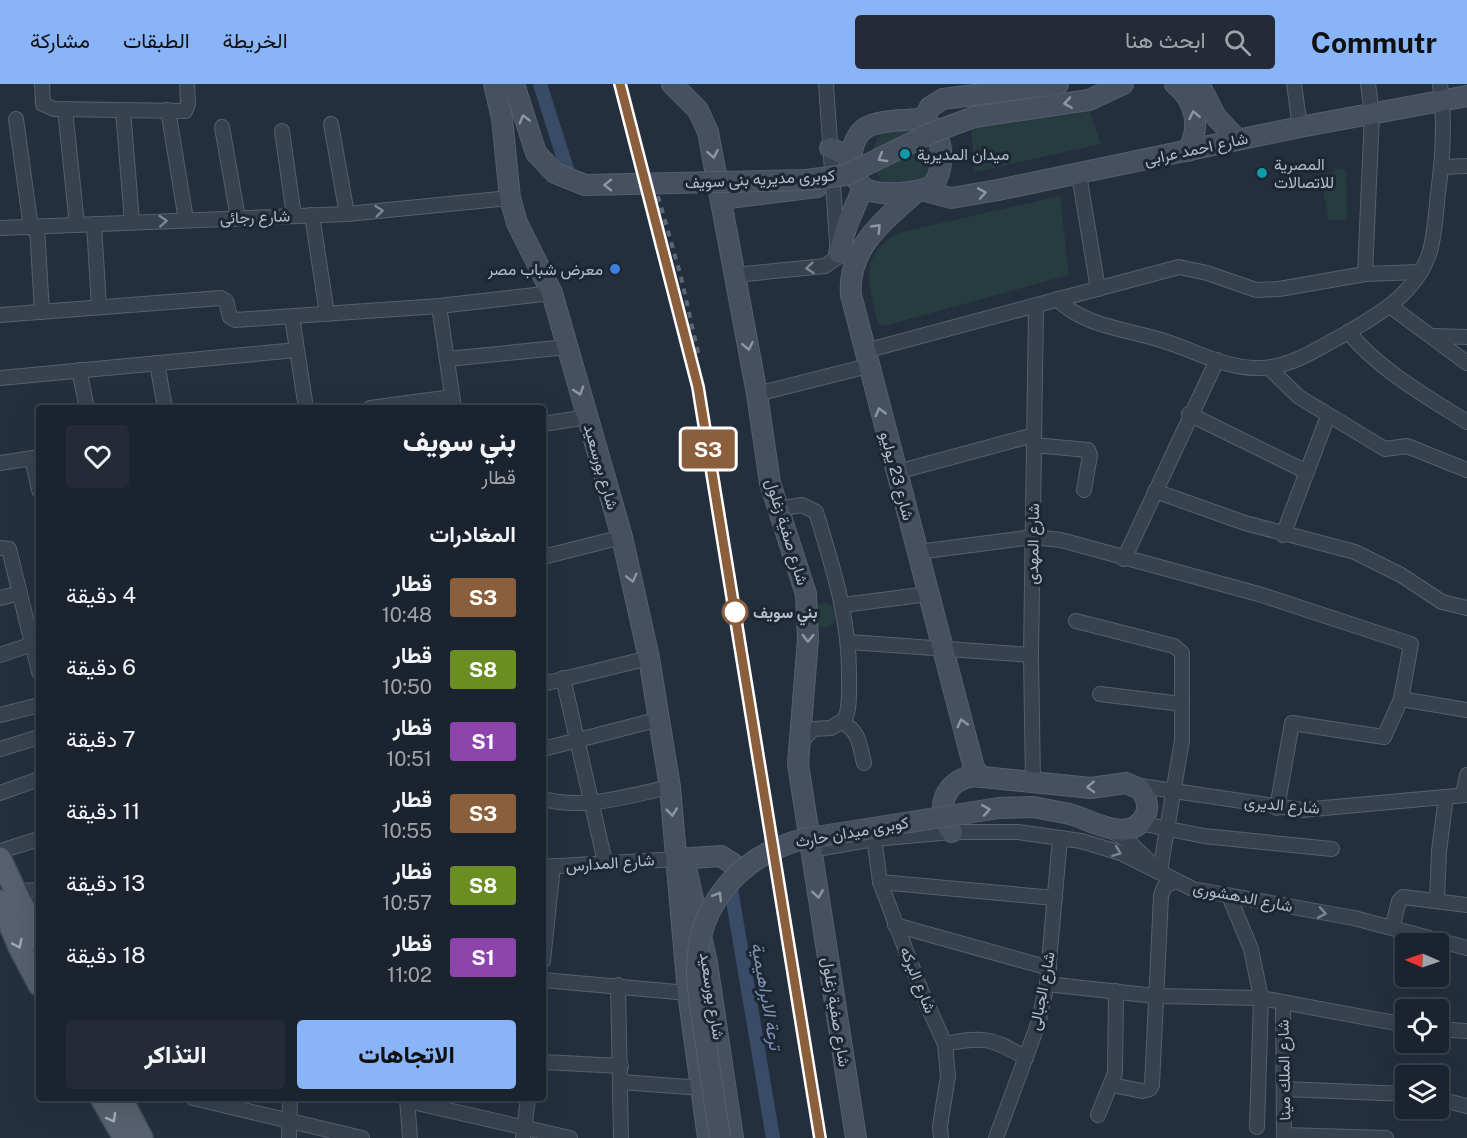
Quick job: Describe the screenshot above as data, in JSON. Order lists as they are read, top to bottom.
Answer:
{
  "streets": {
    "main road": [
      "شارع احمد عرابى",
      "كوبرى مديريه بنى سويف",
      "شارع بورسعيد",
      "شارع 23 يوليو",
      "شارع صفية زغلول",
      "شارع الديرى",
      "كوبرى ميدان حارث"
    ],
    "street": [
      "شارع رجائى",
      "شارع المهدى",
      "شارع المدارس",
      "شارع الدهشورى",
      "شارع البركه",
      "شارع الجبالى",
      "شارع الملك مينا"
    ]
  },
  "crossings": [
    ["شارع احمد عرابى", "شارع 23 يوليو"],
    ["شارع رجائى", "شارع بورسعيد"],
    ["شارع بورسعيد", "شارع المدارس"],
    ["شارع 23 يوليو", "شارع الديرى"],
    ["شارع صفية زغلول", "شارع الدهشورى"],
    ["شارع المهدى", "شارع الديرى"],
    ["كوبرى ميدان حارث", "شارع الدهشورى"],
    ["شارع الدهشورى", "شارع البركه"],
    ["شارع الدهشورى", "شارع الجبالى"]
  ],
  "one_way": ["شارع 23 يوليو", "شارع صفية زغلول"],
  "water": ["ترعة الابراهيمية"],
  "places": [
    "ميدان المديرية",
    "المصرية للاتصالات",
    "معرض شباب مصر",
    "بني سويف"
  ],
  "north": "left",
  "page": {
    "header": "Commutr",
    "search": "ابحث هنا",
    "nav": ["الخريطة", "الطبقات", "مشاركة"],
    "on_map": "S3",
    "heading": [
      ["بني سويف", "قطار"],
      "المغادرات"
    ],
    "list": [
      {
        "mark": "S3",
        "name": "قطار",
        "note": "10:48",
        "value": "4 دقيقة"
      },
      {
        "mark": "S8",
        "name": "قطار",
        "note": "10:50",
        "value": "6 دقيقة"
      },
      {
        "mark": "S1",
        "name": "قطار",
        "note": "10:51",
        "value": "7 دقيقة"
      },
      {
        "mark": "S3",
        "name": "قطار",
        "note": "10:55",
        "value": "11 دقيقة"
      },
      {
        "mark": "S8",
        "name": "قطار",
        "note": "10:57",
        "value": "13 دقيقة"
      },
      {
        "mark": "S1",
        "name": "قطار",
        "note": "11:02",
        "value": "18 دقيقة"
      }
    ],
    "buttons": ["الاتجاهات", "التذاكر"]
  }
}
